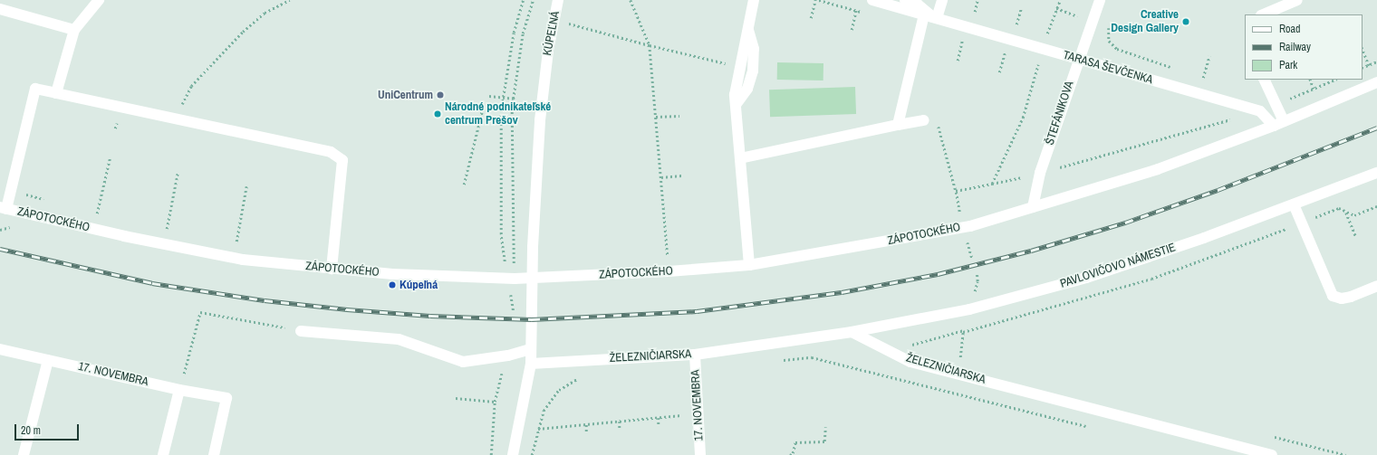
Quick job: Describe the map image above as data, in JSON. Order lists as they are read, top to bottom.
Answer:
{
  "streets": {
    "street": [
      "KÚPEĽNÁ",
      "TARASA ŠEVČENKA",
      "ŠTEFÁNIKOVA",
      "ZÁPOTOCKÉHO",
      "PAVLOVIČOVO NÁMESTIE",
      "ŽELEZNIČIARSKA",
      "17. NOVEMBRA"
    ]
  },
  "crossings": [
    ["KÚPEĽNÁ", "ZÁPOTOCKÉHO"],
    ["KÚPEĽNÁ", "ŽELEZNIČIARSKA"],
    ["TARASA ŠEVČENKA", "ŠTEFÁNIKOVA"],
    ["ŠTEFÁNIKOVA", "ZÁPOTOCKÉHO"],
    ["PAVLOVIČOVO NÁMESTIE", "ŽELEZNIČIARSKA"],
    ["ŽELEZNIČIARSKA", "17. NOVEMBRA"]
  ],
  "places": [
    "Creative Design Gallery",
    "UniCentrum",
    "Národné podnikateľské centrum Prešov",
    "Kúpeľná"
  ],
  "legend": ["Road", "Railway", "Park"],
  "scale_bar": "20 m"
}
